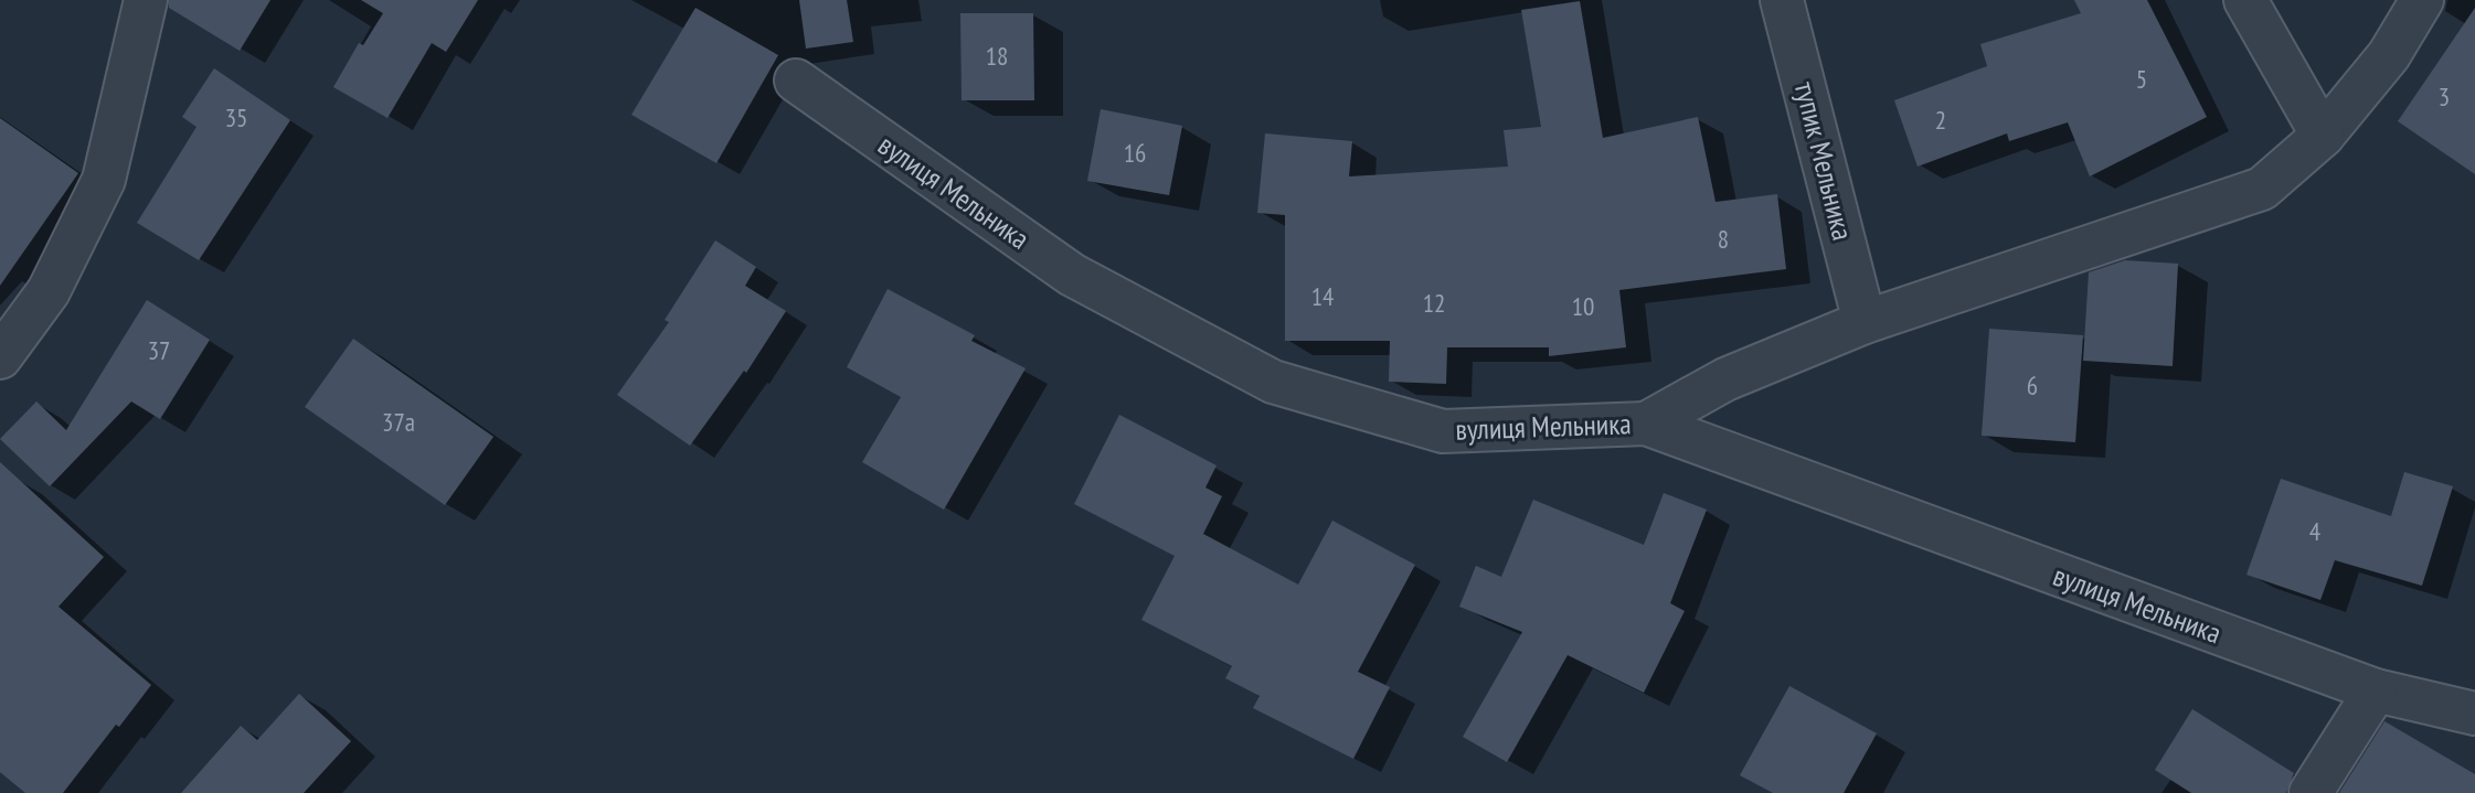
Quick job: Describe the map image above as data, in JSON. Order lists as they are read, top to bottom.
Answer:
{
  "streets": {
    "street": ["тупик Мельника", "вулиця Мельника"]
  },
  "house_numbers": [
    "18",
    "5",
    "3",
    "35",
    "2",
    "16",
    "8",
    "14",
    "12",
    "10",
    "37",
    "6",
    "37а",
    "4"
  ]
}
